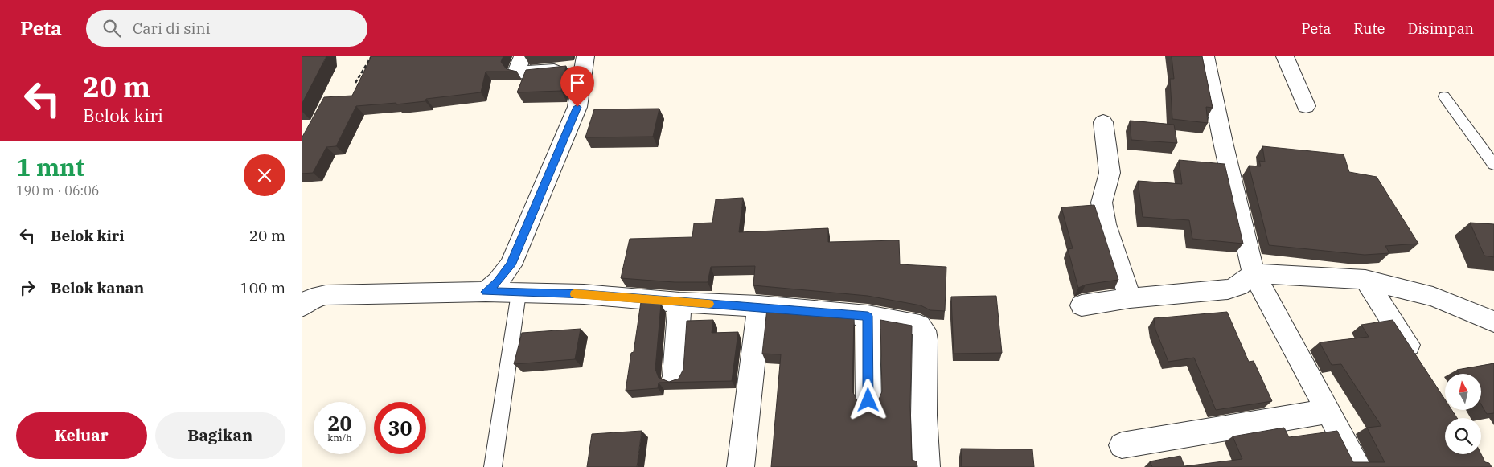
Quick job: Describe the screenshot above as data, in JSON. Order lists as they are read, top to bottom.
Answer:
{
  "north": "top",
  "page": {
    "header": "Peta",
    "search": "Cari di sini",
    "nav": ["Peta", "Rute", "Disimpan"],
    "turn": ["20 m", "Belok kiri"],
    "heading": ["1 mnt", "190 m · 06:06"],
    "list": [
      {
        "name": "Belok kiri",
        "value": "20 m"
      },
      {
        "name": "Belok kanan",
        "value": "100 m"
      }
    ],
    "speed": "20 km/h",
    "limit": "30",
    "buttons": ["Keluar", "Bagikan"]
  }
}
